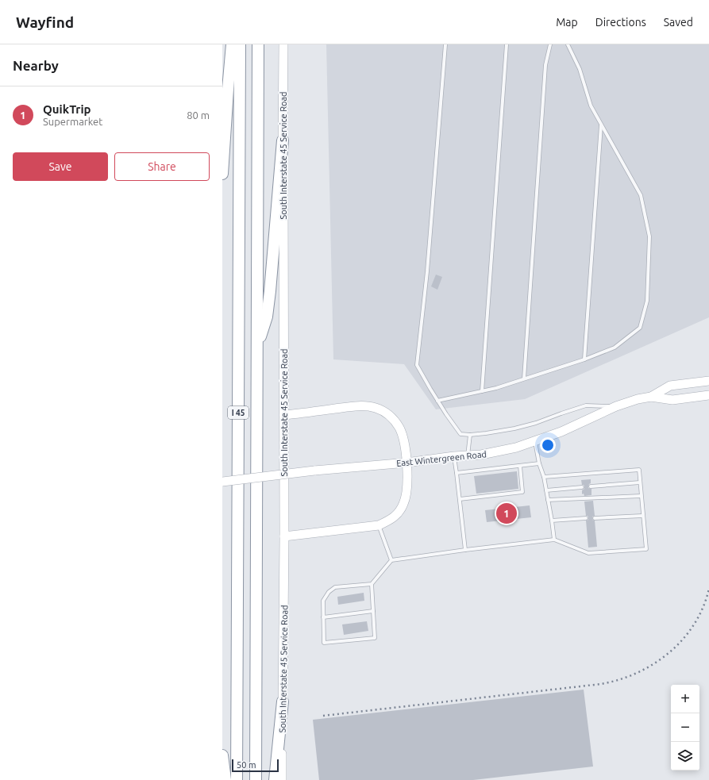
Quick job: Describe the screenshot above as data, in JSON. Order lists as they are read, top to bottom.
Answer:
{
  "streets": {
    "highway": ["I 45"],
    "main road": ["South Interstate 45 Service Road", "East Wintergreen Road"]
  },
  "scale_bar": "50 m",
  "page": {
    "header": "Wayfind",
    "nav": ["Map", "Directions", "Saved"],
    "heading": "Nearby",
    "list": [
      {
        "mark": "1",
        "name": "QuikTrip",
        "note": "Supermarket",
        "value": "80 m"
      }
    ],
    "buttons": ["Save", "Share"],
    "pins": "1",
    "map_buttons": ["+", "−"],
    "scale": "50 m"
  }
}
